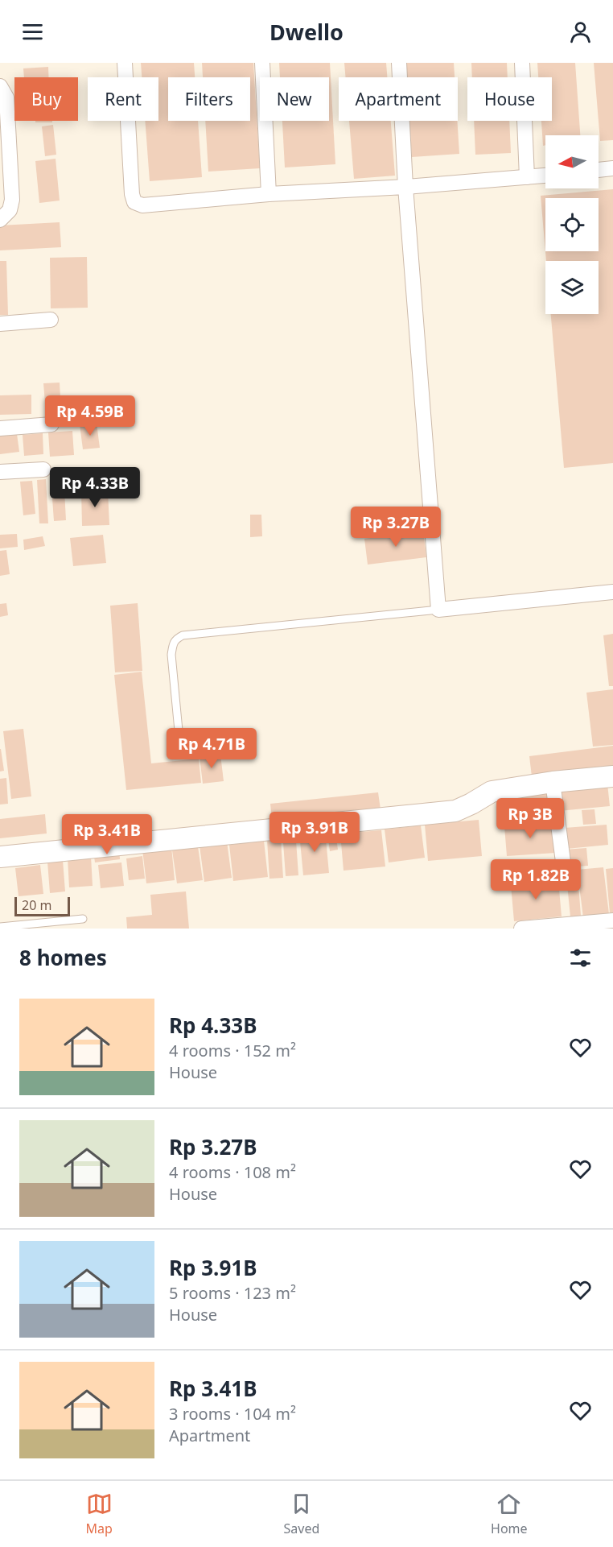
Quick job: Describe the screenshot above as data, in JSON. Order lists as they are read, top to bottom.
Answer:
{
  "scale_bar": "20 m",
  "north": "left",
  "page": {
    "header": "Dwello",
    "chip": [
      "Buy",
      "Rent",
      "Filters",
      "New",
      "Apartment",
      "House"
    ],
    "price": [
      "Rp 4.59B",
      "Rp 4.33B",
      "Rp 3.27B",
      "Rp 4.71B",
      "Rp 3B",
      "Rp 3.91B",
      "Rp 3.41B",
      "Rp 1.82B"
    ],
    "scale": "20 m",
    "heading": "8 homes",
    "list": [
      {
        "name": "Rp 4.33B",
        "note": "4 rooms · 152 m² · House"
      },
      {
        "name": "Rp 3.27B",
        "note": "4 rooms · 108 m² · House"
      },
      {
        "name": "Rp 3.91B",
        "note": "5 rooms · 123 m² · House"
      },
      {
        "name": "Rp 3.41B",
        "note": "3 rooms · 104 m² · Apartment"
      }
    ],
    "tabs": ["Map", "Saved", "Home"]
  }
}
